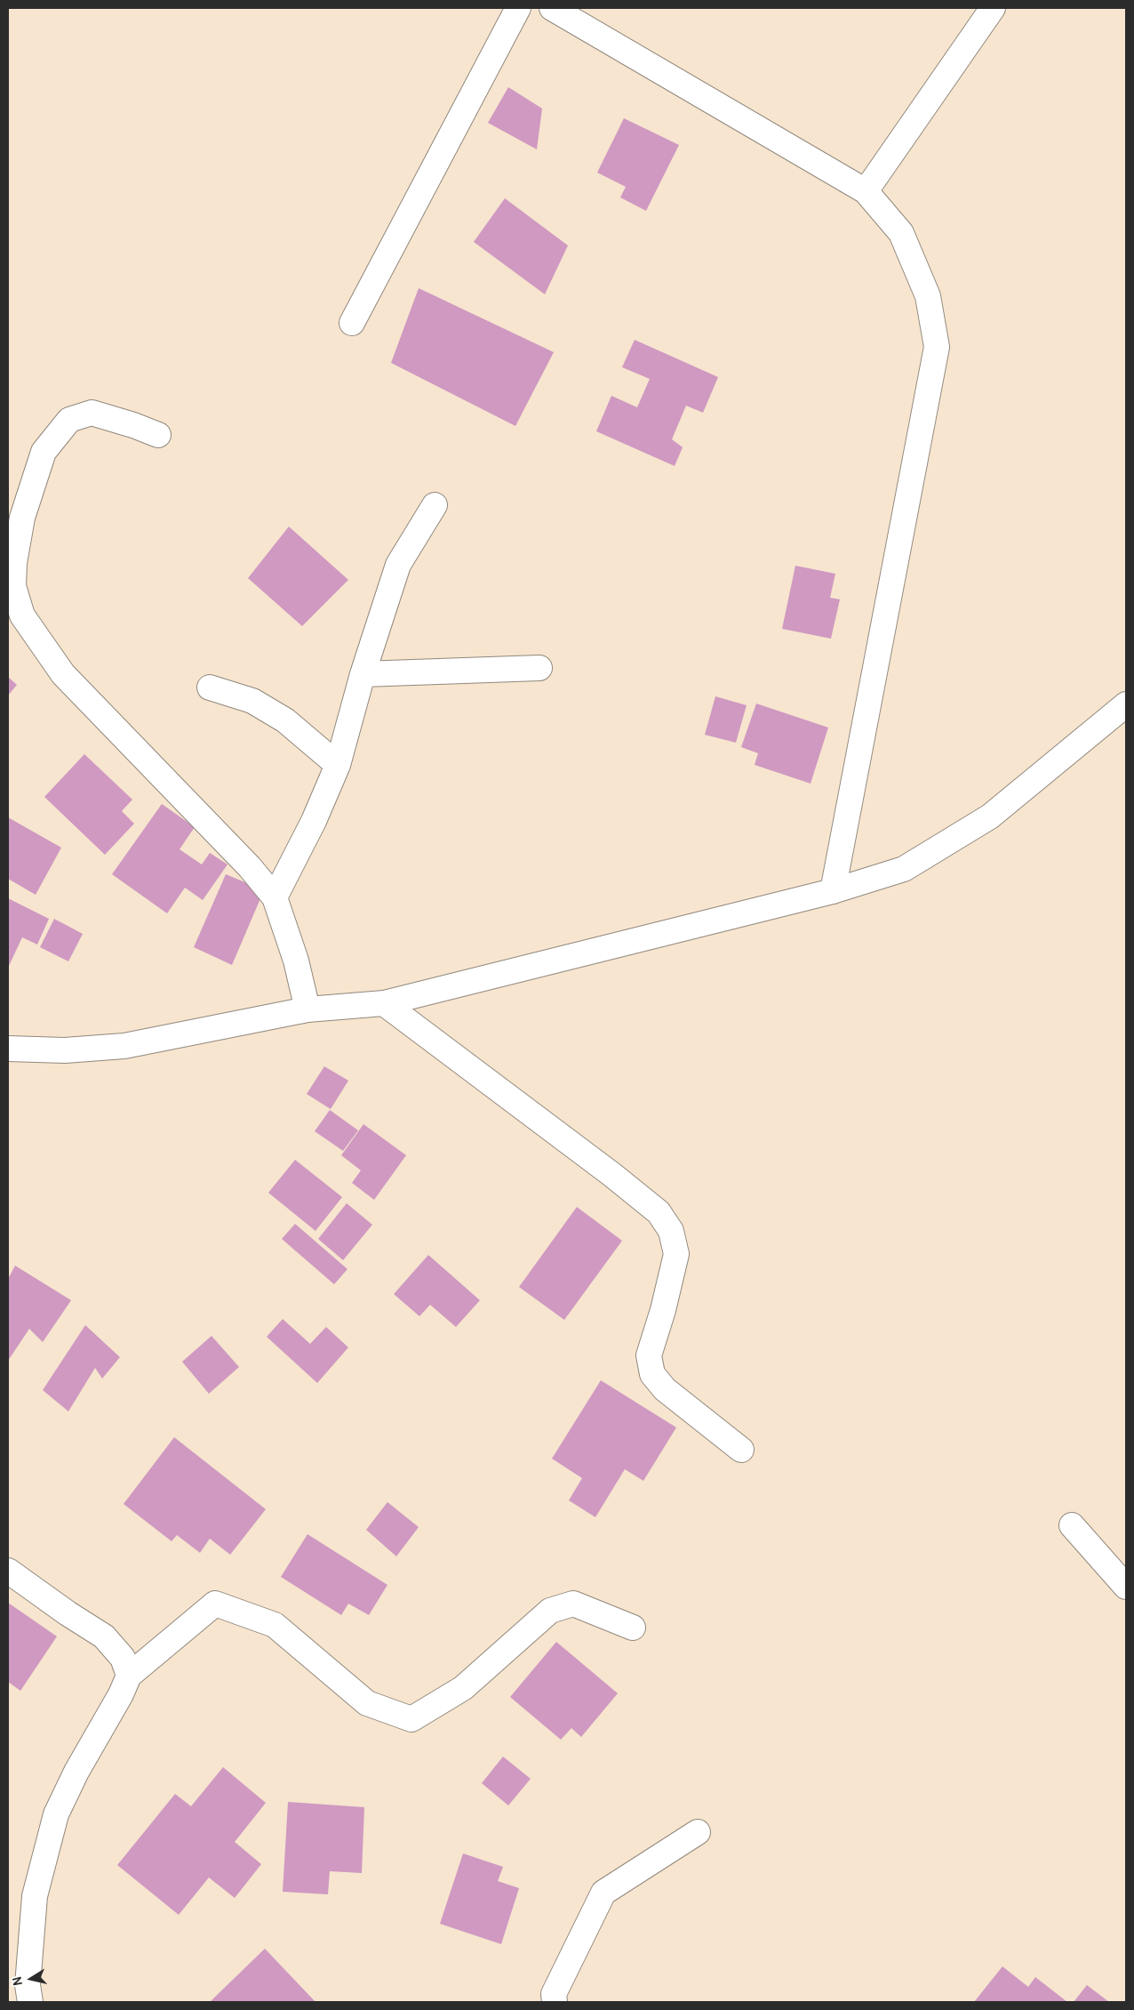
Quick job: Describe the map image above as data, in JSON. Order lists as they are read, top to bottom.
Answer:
{
  "north": "left"
}
